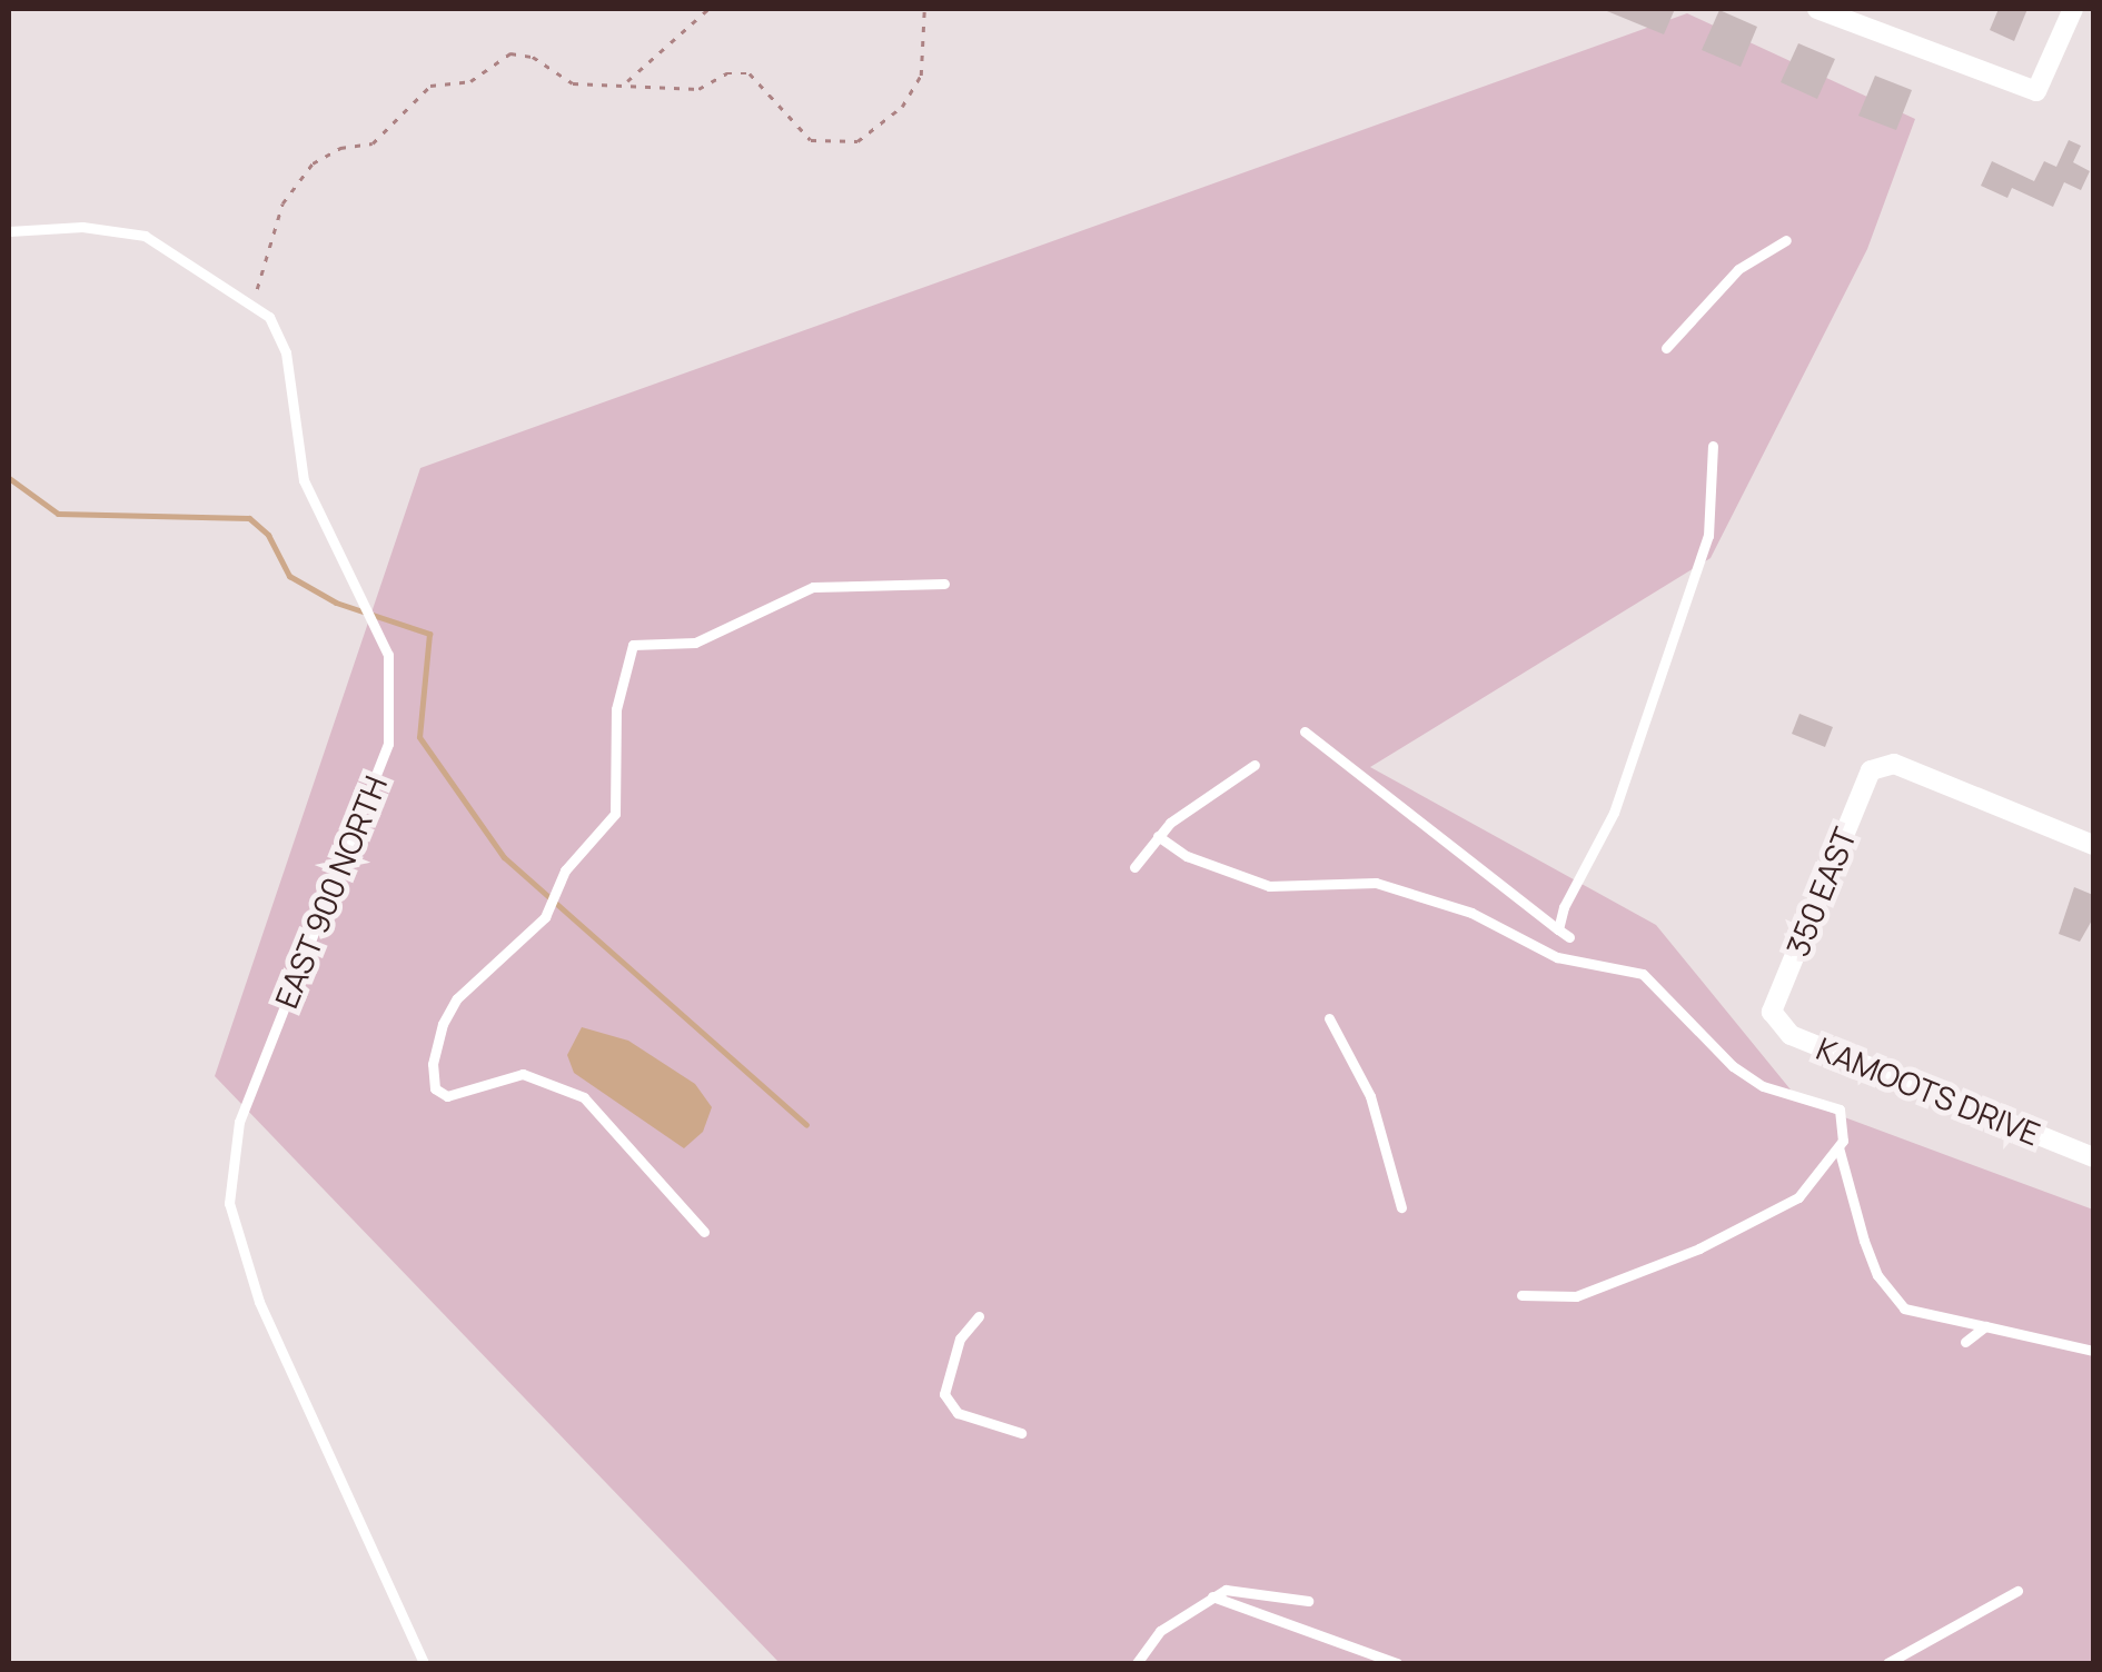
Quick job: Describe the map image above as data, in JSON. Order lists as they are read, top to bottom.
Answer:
{
  "streets": {
    "street": ["350 EAST", "KAMOOTS DRIVE"],
    "lane": ["EAST 900 NORTH"]
  },
  "crossings": [
    ["350 EAST", "KAMOOTS DRIVE"]
  ]
}
